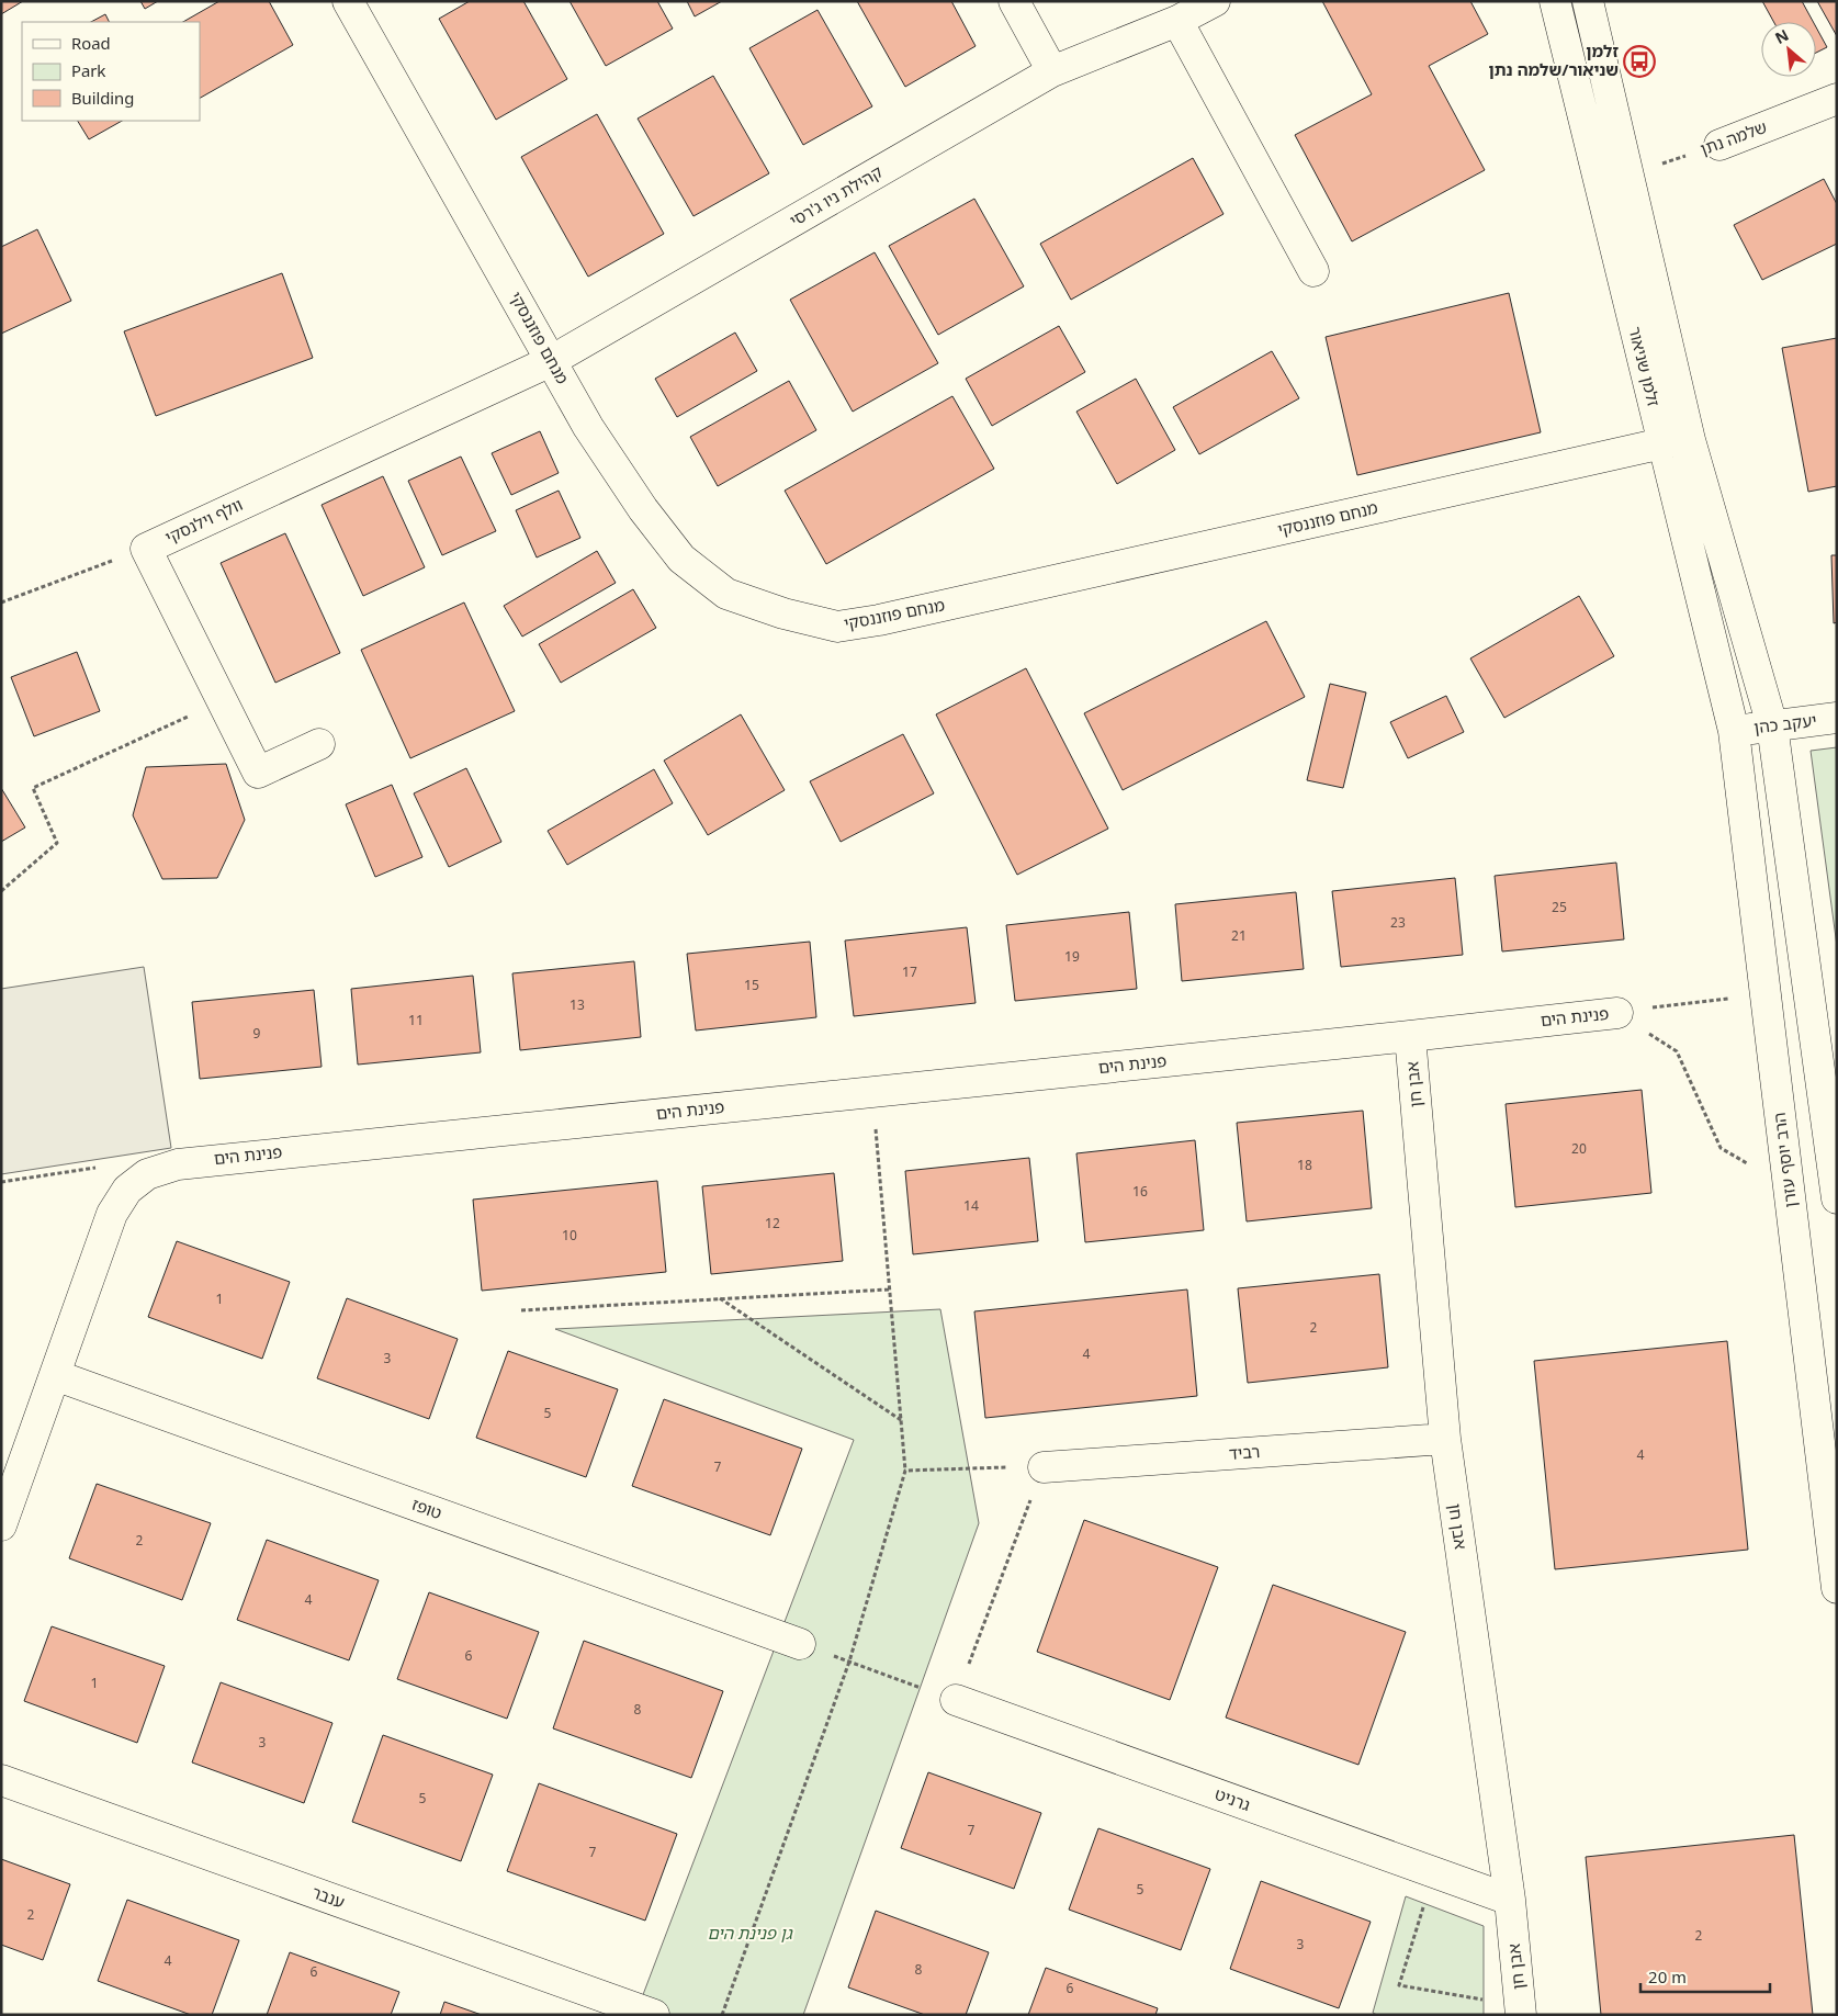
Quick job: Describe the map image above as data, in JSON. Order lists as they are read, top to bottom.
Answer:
{
  "streets": {
    "street": [
      "שלמה נתן",
      "קהילת ניו ג'רסי",
      "מנחם פוזננסקי",
      "זלמן שניאור",
      "וולף וילנסקי",
      "יעקב כהן",
      "פנינת הים",
      "אבן חן",
      "הרב יוסף עזרן",
      "רביד",
      "טופז",
      "גרניט",
      "ענבר"
    ]
  },
  "crossings": [
    ["שלמה נתן", "זלמן שניאור"],
    ["קהילת ניו ג'רסי", "מנחם פוזננסקי"],
    ["קהילת ניו ג'רסי", "וולף וילנסקי"],
    ["מנחם פוזננסקי", "זלמן שניאור"],
    ["מנחם פוזננסקי", "וולף וילנסקי"],
    ["זלמן שניאור", "יעקב כהן"],
    ["זלמן שניאור", "הרב יוסף עזרן"],
    ["יעקב כהן", "הרב יוסף עזרן"],
    ["פנינת הים", "אבן חן"],
    ["פנינת הים", "טופז"],
    ["אבן חן", "רביד"],
    ["אבן חן", "גרניט"]
  ],
  "parks": ["גן פנינת הים"],
  "places": {
    "bus stop": ["זלמן שניאור/שלמה נתן"]
  },
  "house_numbers": [
    "25",
    "23",
    "21",
    "19",
    "17",
    "15",
    "13",
    "11",
    "9",
    "20",
    "18",
    "16",
    "14",
    "12",
    "10",
    "1",
    "2",
    "4",
    "3",
    "5",
    "4",
    "7",
    "2",
    "4",
    "6",
    "1",
    "8",
    "3",
    "5",
    "7",
    "7",
    "5",
    "2",
    "2",
    "3",
    "4",
    "8",
    "6",
    "6"
  ],
  "legend": ["Road", "Park", "Building"],
  "scale_bar": "20 m",
  "north": "top left"
}
